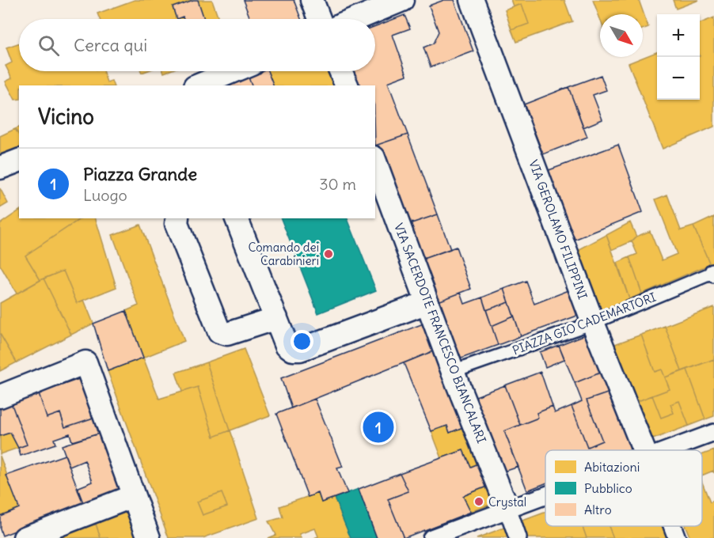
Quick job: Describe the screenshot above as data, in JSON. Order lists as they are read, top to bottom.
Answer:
{
  "streets": {
    "street": ["VIA GEROLAMO FILIPPINI", "VIA SACERDOTE FRANCESCO BIANCALARI"],
    "lane": ["PIAZZA GIO CADEMARTORI"]
  },
  "crossings": [
    ["VIA GEROLAMO FILIPPINI", "PIAZZA GIO CADEMARTORI"],
    ["PIAZZA GIO CADEMARTORI", "VIA SACERDOTE FRANCESCO BIANCALARI"]
  ],
  "places": ["Comando dei Carabinieri", "Crystal"],
  "legend": ["Abitazioni", "Pubblico", "Altro"],
  "north": "bottom right",
  "page": {
    "map_buttons": ["+", "−"],
    "search": "Cerca qui",
    "heading": "Vicino",
    "list": [
      {
        "mark": "1",
        "name": "Piazza Grande",
        "note": "Luogo",
        "value": "30 m"
      }
    ],
    "pins": "1"
  }
}
